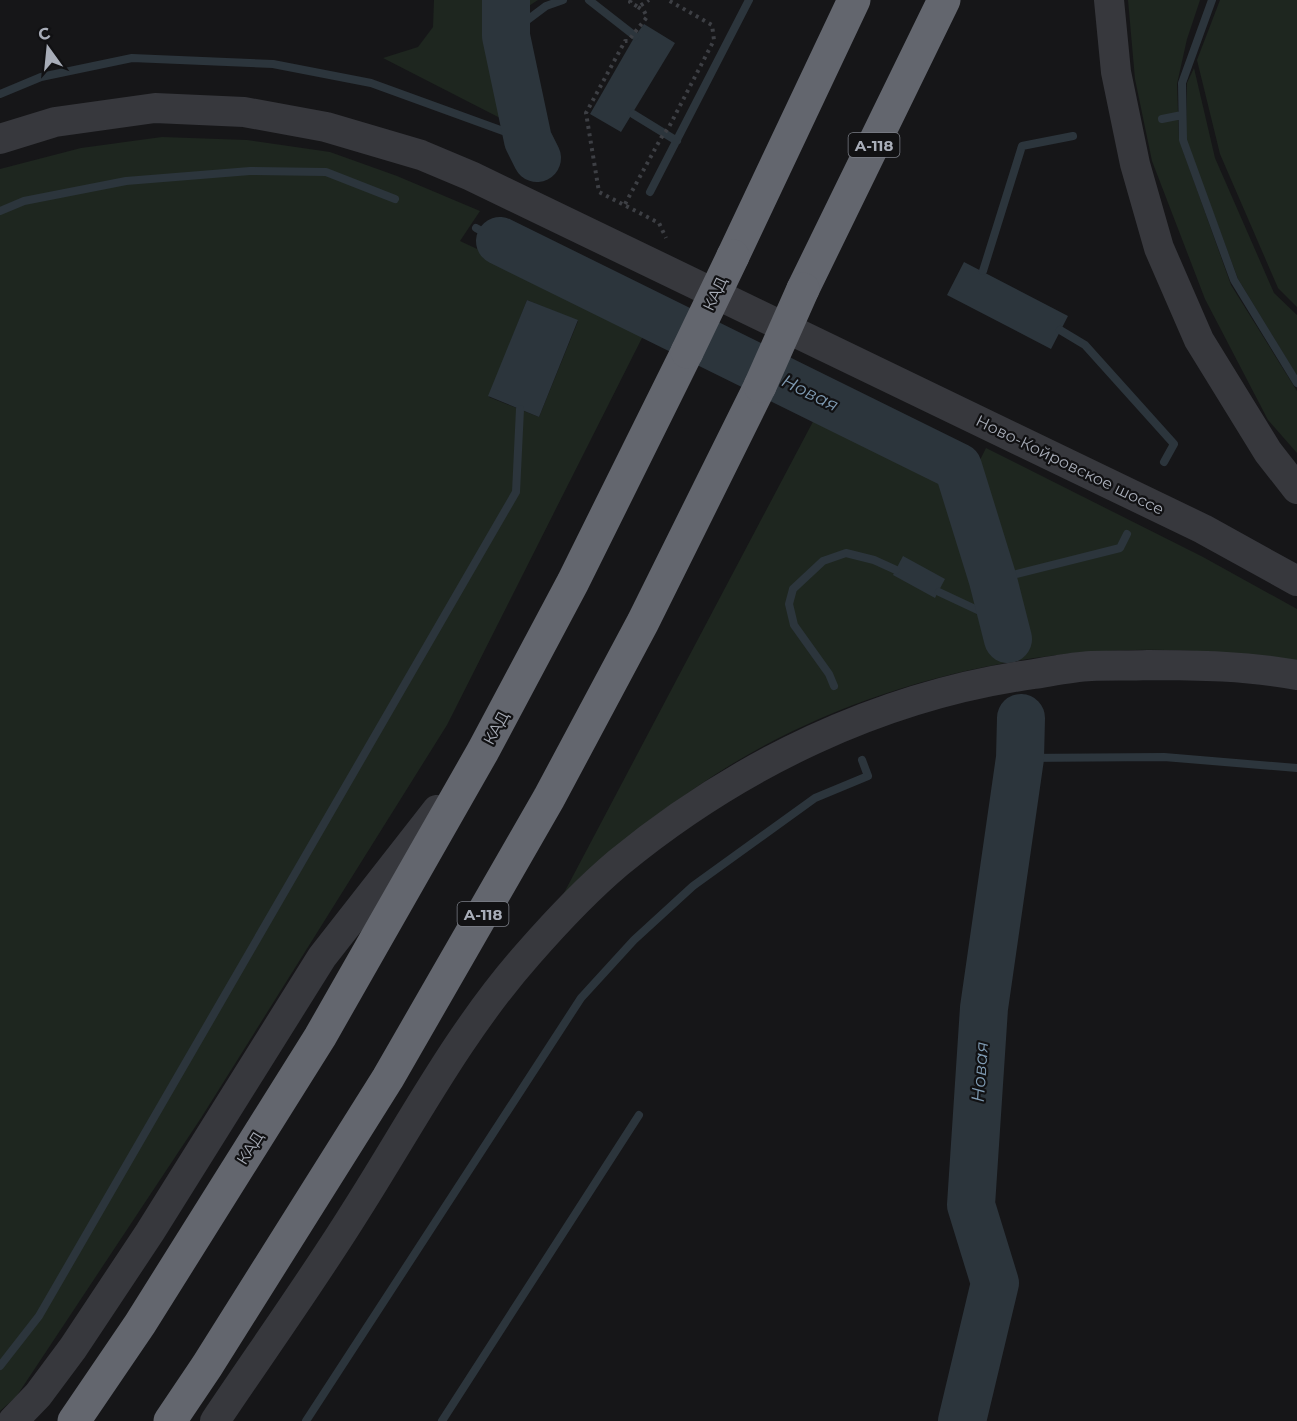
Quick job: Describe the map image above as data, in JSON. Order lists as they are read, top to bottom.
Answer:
{
  "streets": {
    "highway": ["А-118", "КАД"],
    "street": ["Ново-Койровское шоссе"]
  },
  "water": ["Новая"],
  "north": "top"
}
